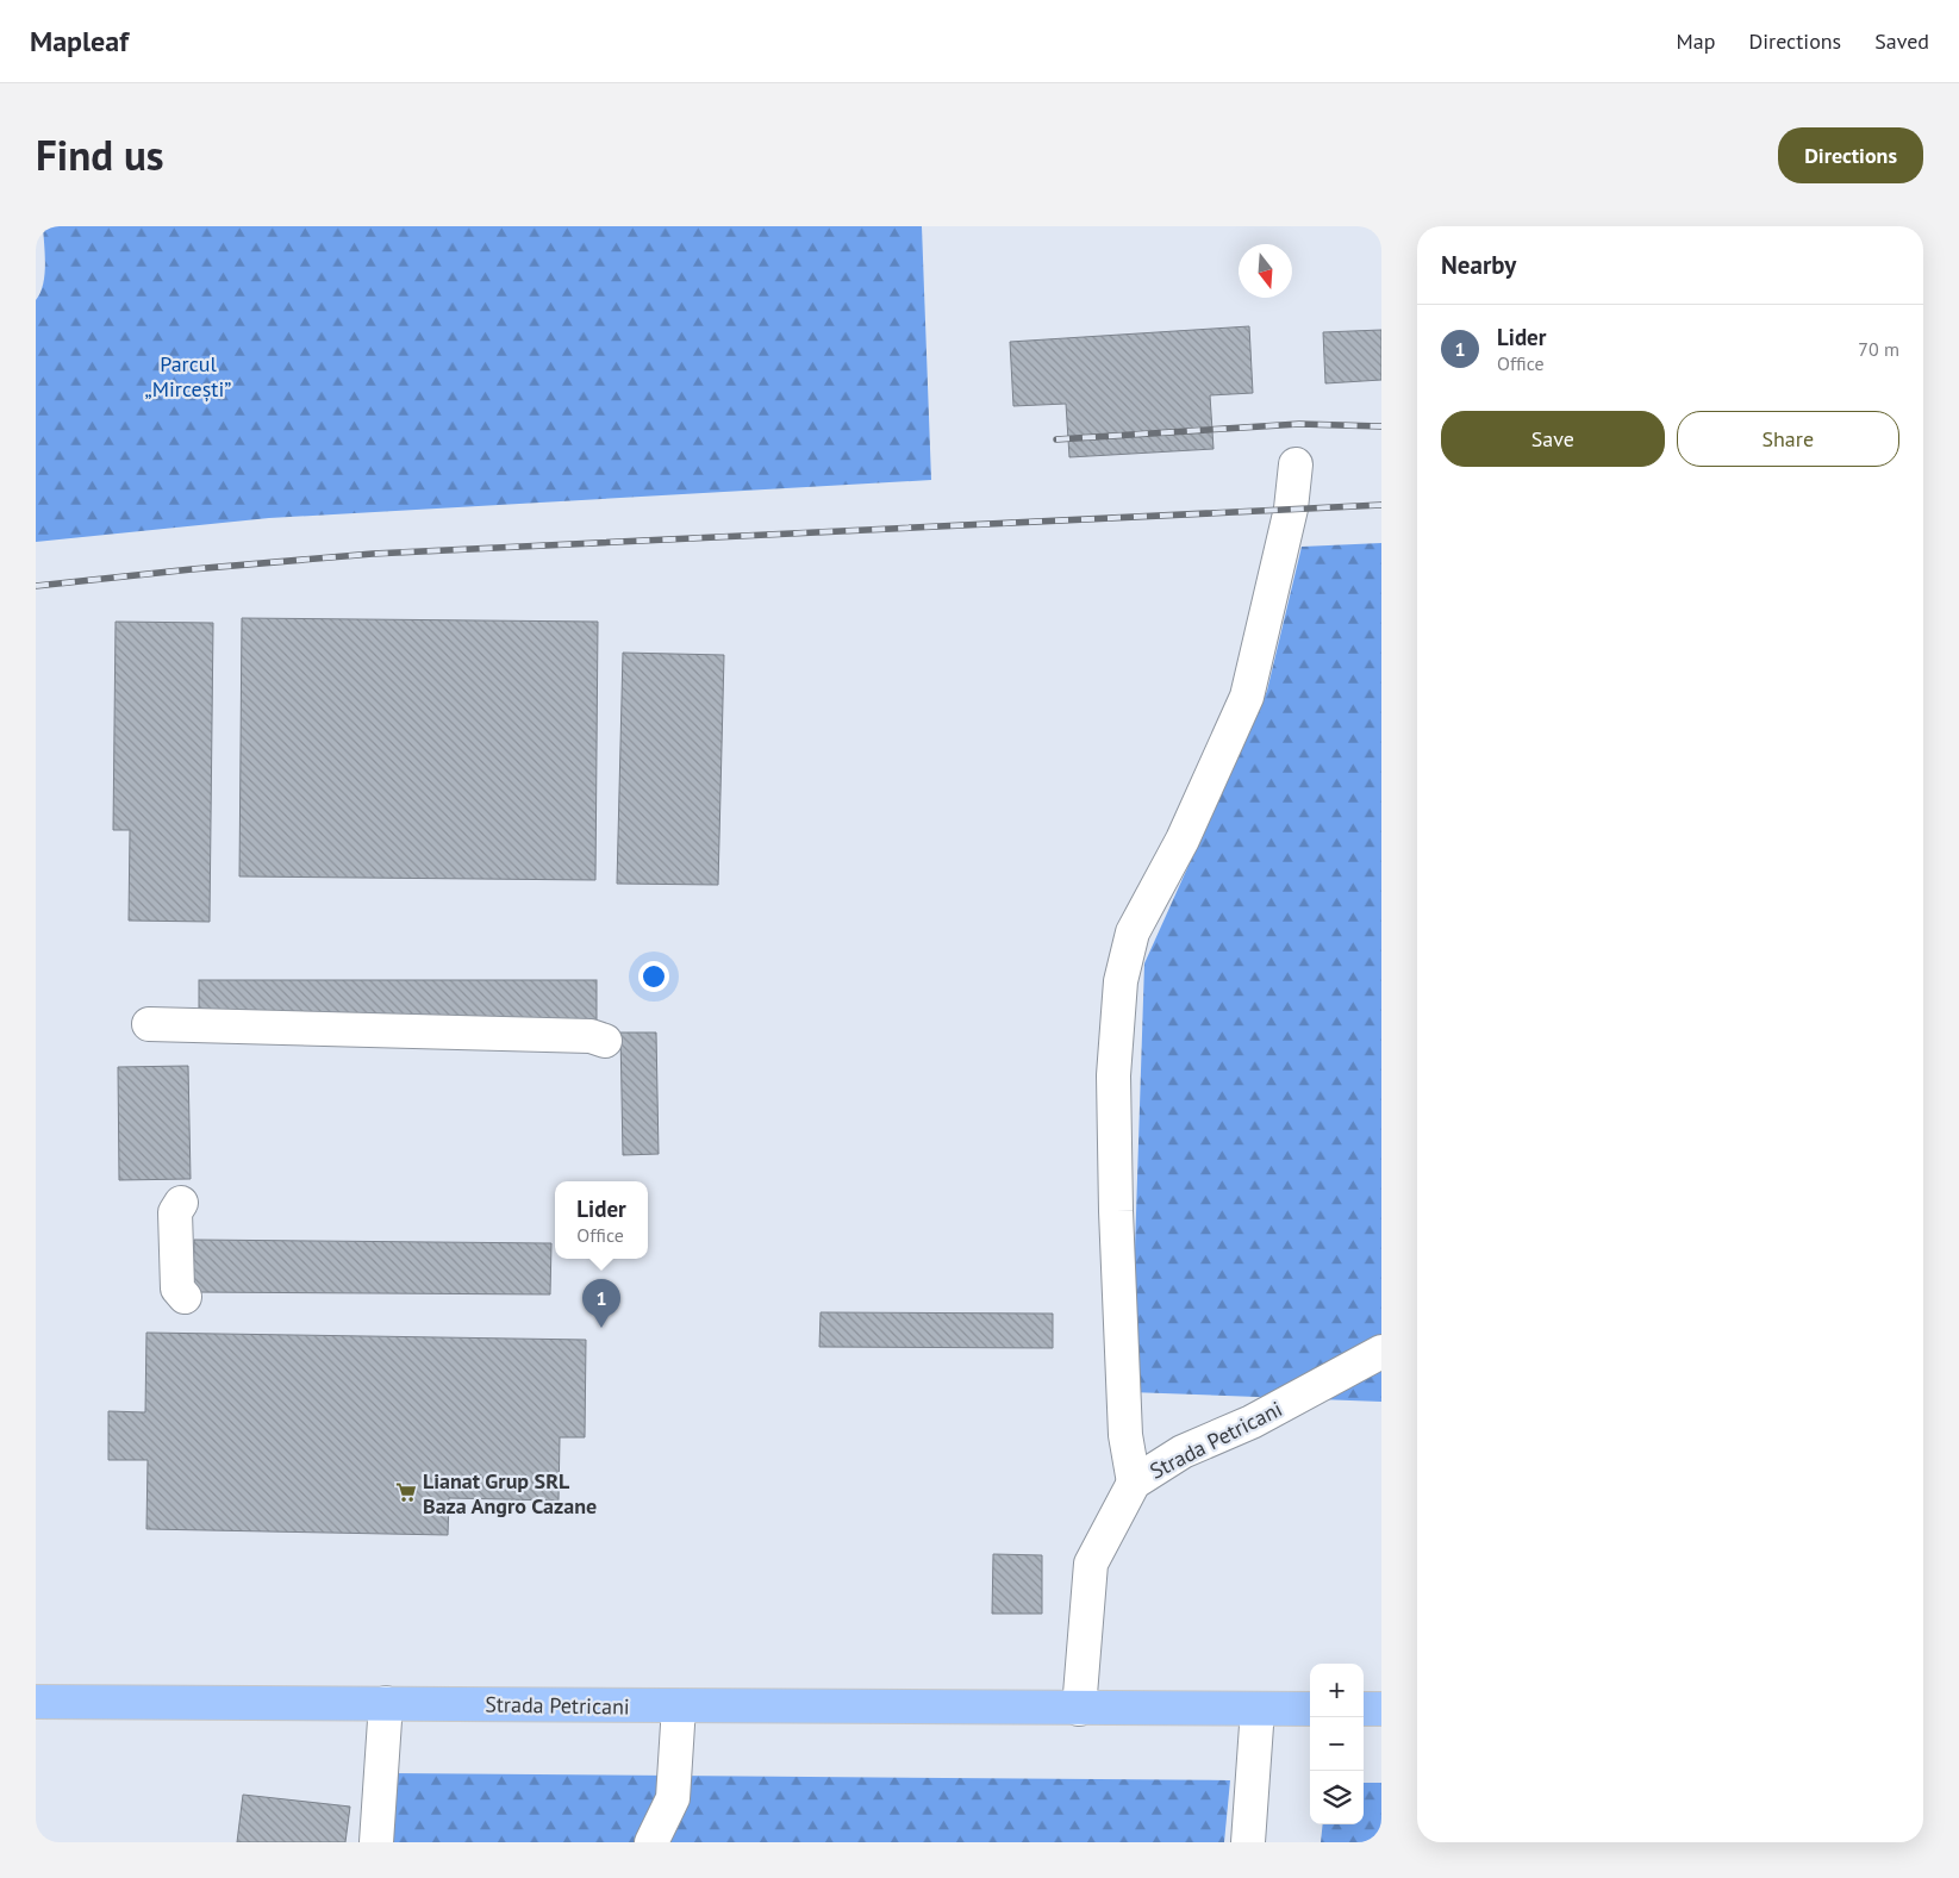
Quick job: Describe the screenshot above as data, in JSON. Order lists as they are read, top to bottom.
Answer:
{
  "streets": {
    "main road": ["Strada Petricani"]
  },
  "parks": ["Parcul „Mircești”"],
  "places": {
    "supermarket": ["Lianat Grup SRL Baza Angro Cazane"]
  },
  "north": "bottom",
  "page": {
    "header": "Mapleaf",
    "nav": ["Map", "Directions", "Saved"],
    "title": "Find us",
    "buttons": [
      "Directions",
      ["Save", "Share"]
    ],
    "heading": "Nearby",
    "list": [
      {
        "mark": "1",
        "name": "Lider",
        "note": "Office",
        "value": "70 m"
      }
    ],
    "popup": ["Lider", "Office"],
    "pins": "1",
    "map_buttons": ["+", "−"]
  }
}
